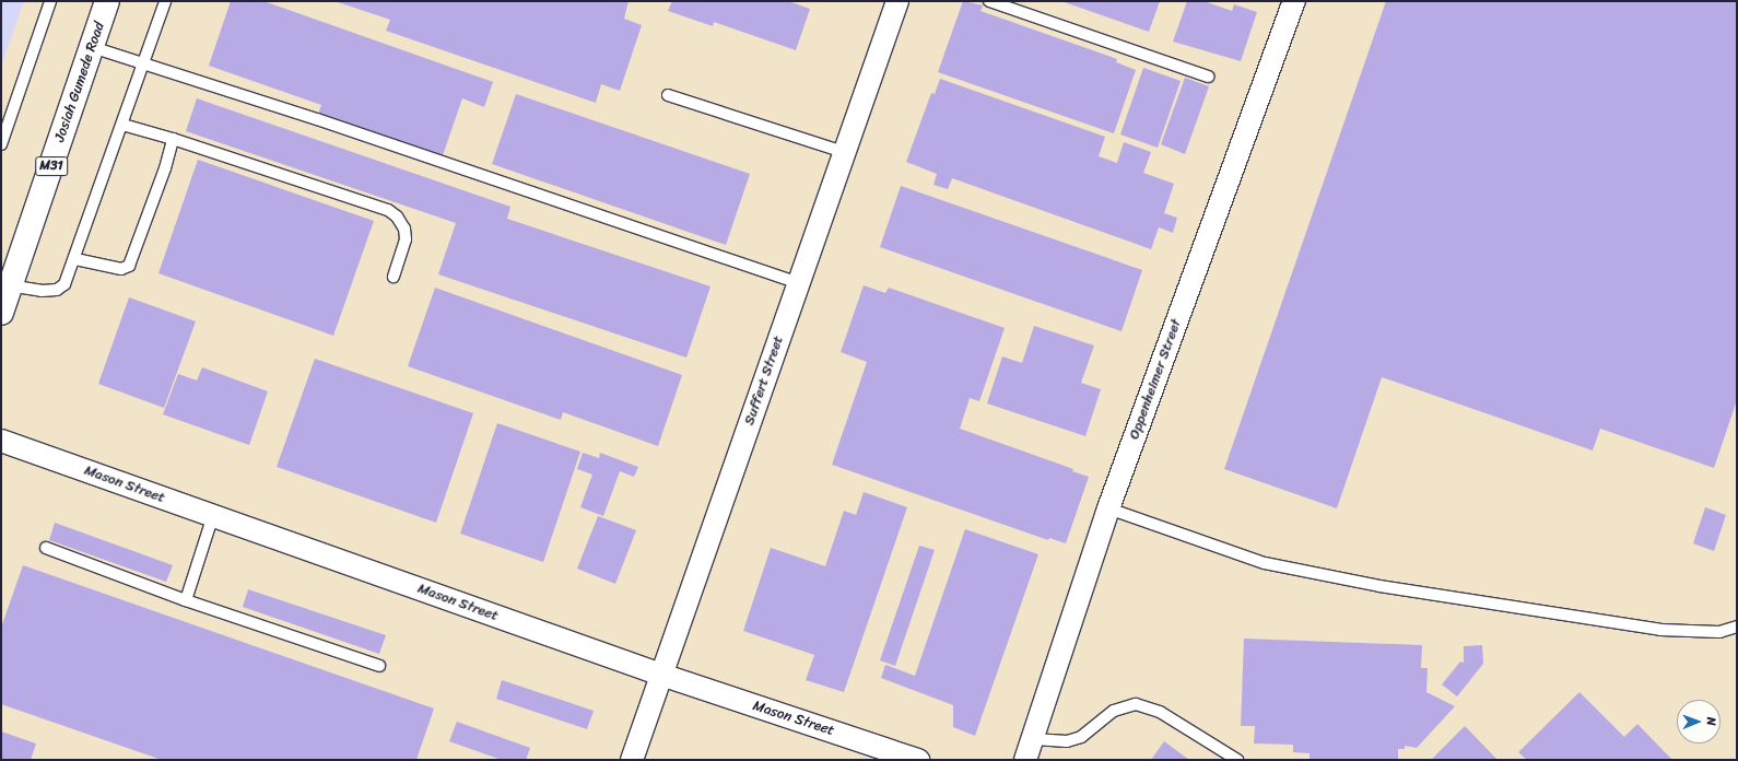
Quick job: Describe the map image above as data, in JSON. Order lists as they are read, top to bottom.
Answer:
{
  "streets": {
    "main road": ["Josiah Gumede Road", "M31"],
    "street": ["Oppenheimer Street", "Suffert Street", "Mason Street"]
  },
  "crossings": [
    ["Suffert Street", "Mason Street"]
  ],
  "north": "right"
}
